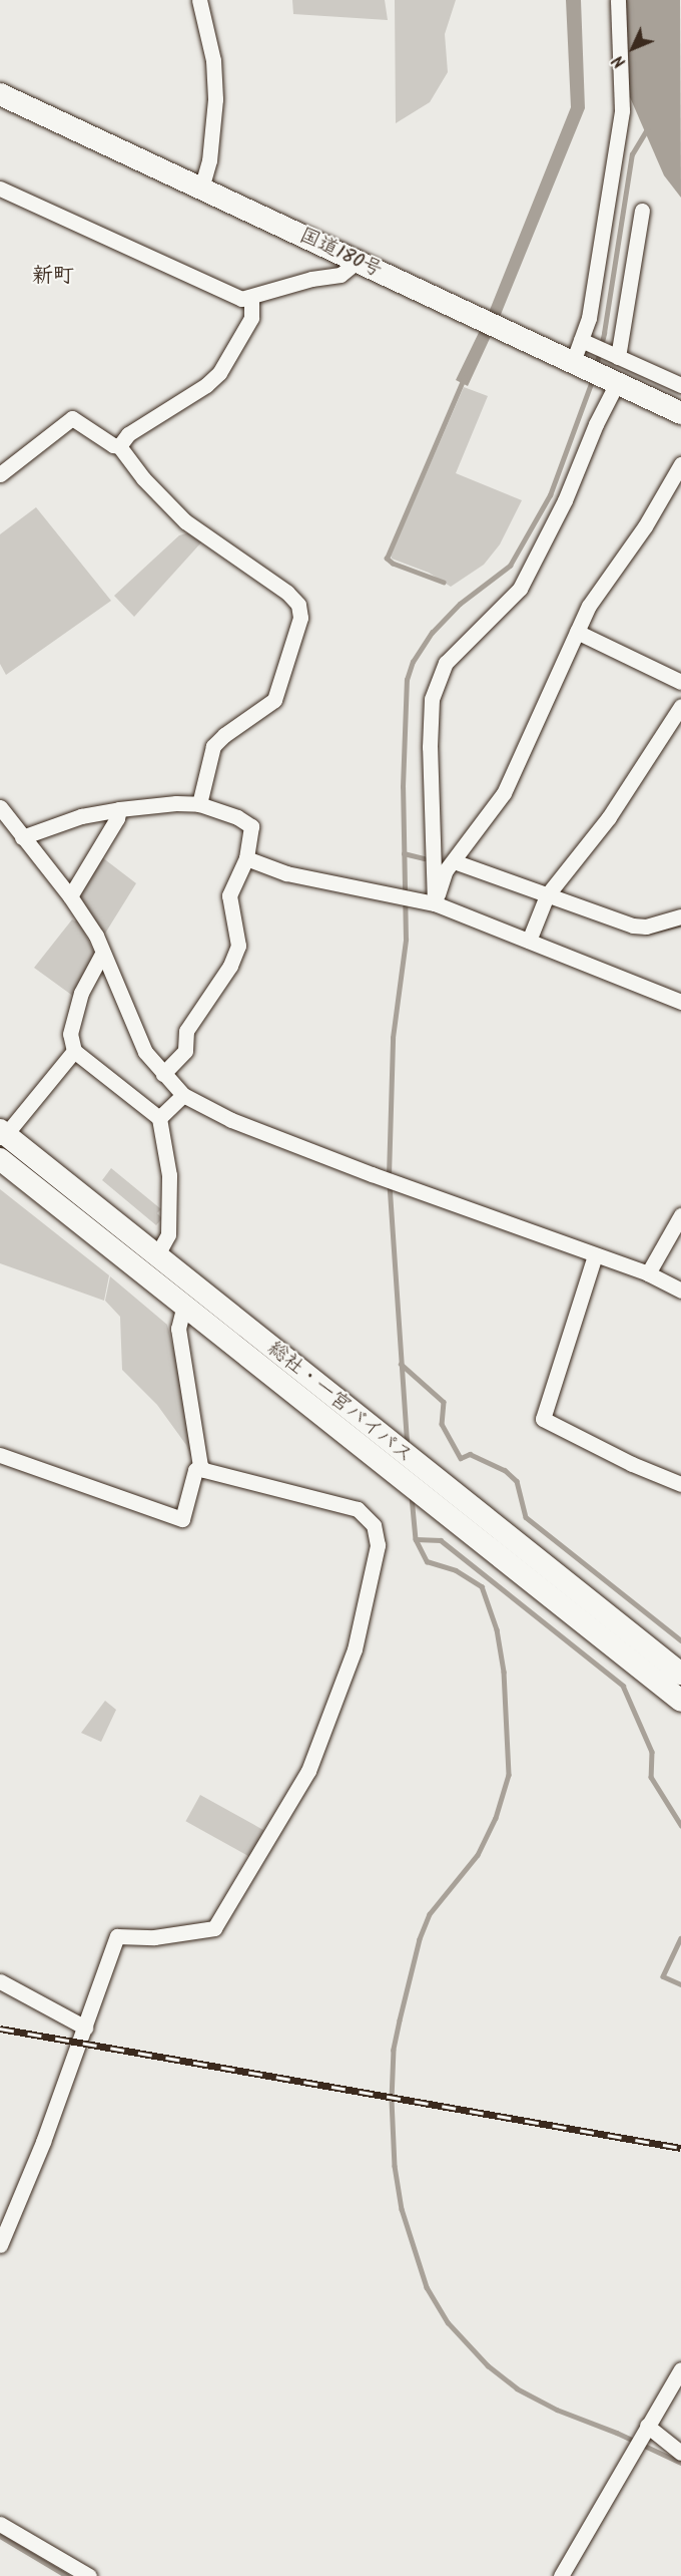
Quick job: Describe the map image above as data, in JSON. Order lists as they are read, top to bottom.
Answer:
{
  "streets": {
    "highway": ["国道180号", "総社・一宮バイパス"]
  },
  "districts": ["新町"],
  "north": "bottom left"
}
